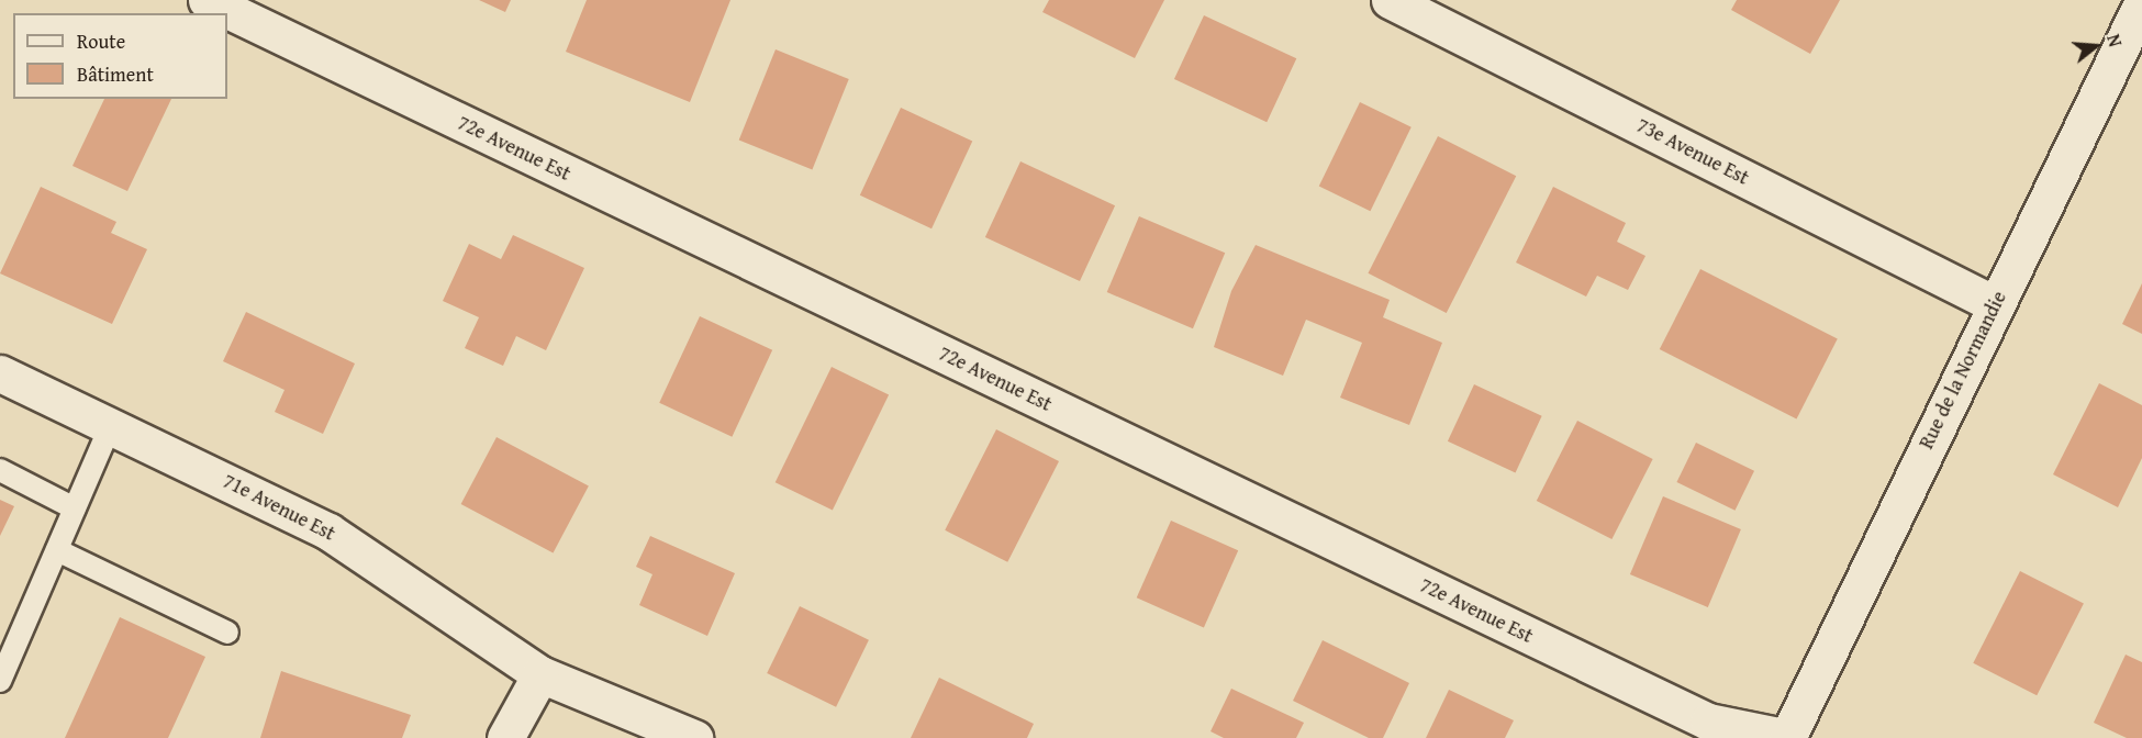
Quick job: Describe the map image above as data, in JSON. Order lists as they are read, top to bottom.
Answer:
{
  "streets": {
    "street": [
      "72e Avenue Est",
      "73e Avenue Est",
      "Rue de la Normandie",
      "71e Avenue Est"
    ]
  },
  "crossings": [
    ["72e Avenue Est", "Rue de la Normandie"],
    ["73e Avenue Est", "Rue de la Normandie"]
  ],
  "legend": ["Route", "Bâtiment"],
  "north": "right"
}
